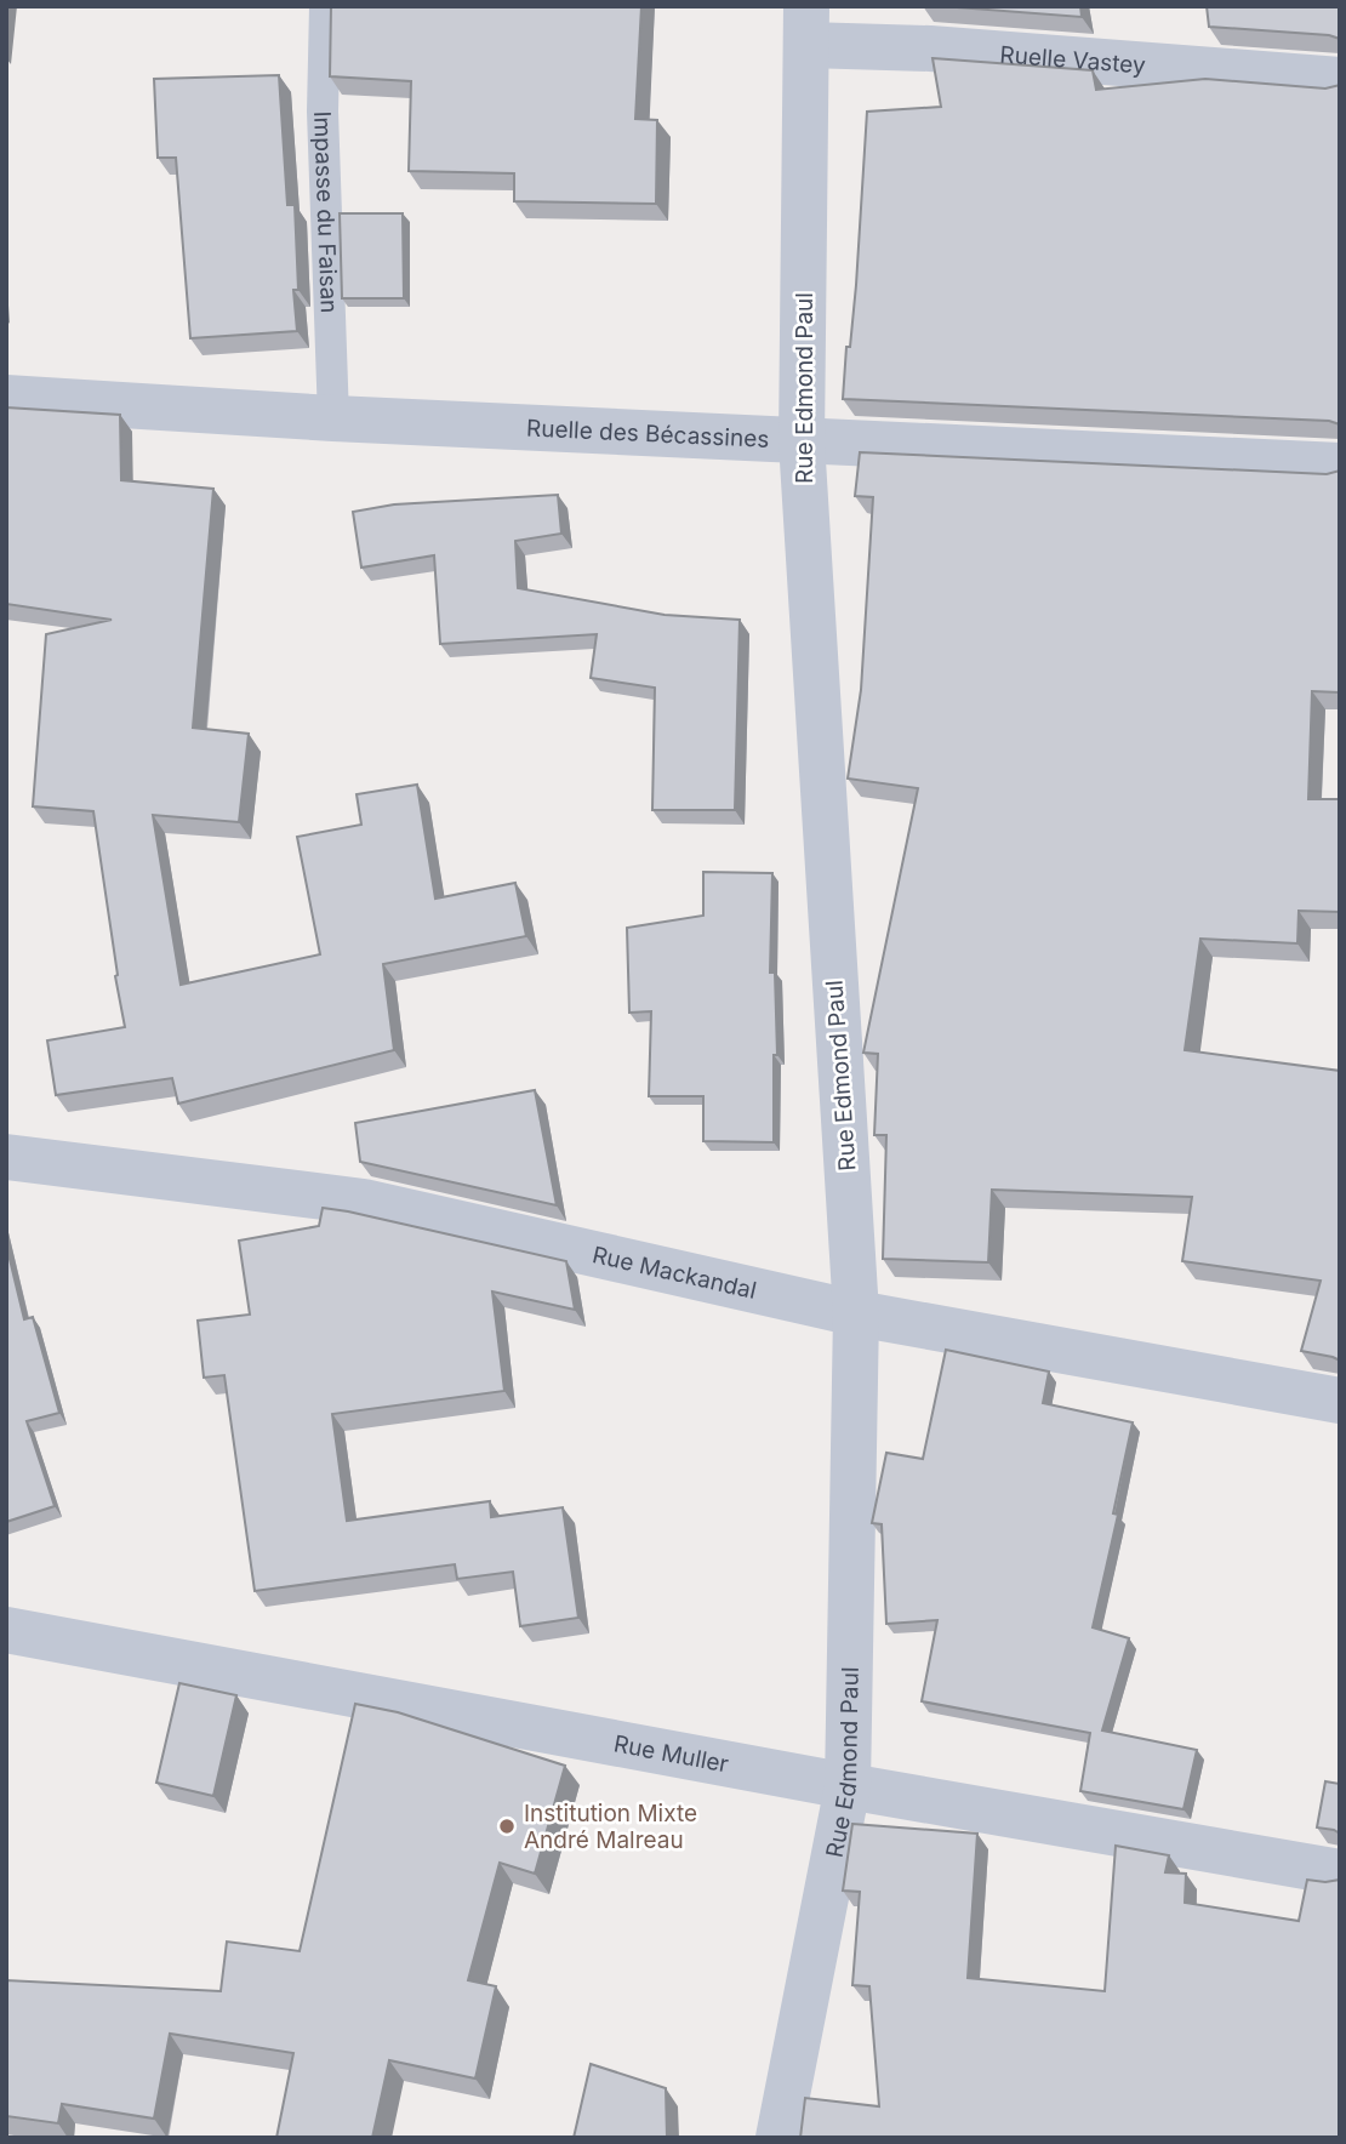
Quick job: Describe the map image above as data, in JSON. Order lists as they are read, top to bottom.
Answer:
{
  "streets": {
    "street": [
      "Ruelle Vastey",
      "Rue Edmond Paul",
      "Ruelle des Bécassines",
      "Rue Mackandal",
      "Rue Muller"
    ],
    "lane": ["Impasse du Faisan"]
  },
  "crossings": [
    ["Ruelle Vastey", "Rue Edmond Paul"],
    ["Impasse du Faisan", "Ruelle des Bécassines"],
    ["Rue Edmond Paul", "Ruelle des Bécassines"],
    ["Rue Edmond Paul", "Rue Mackandal"],
    ["Rue Edmond Paul", "Rue Muller"]
  ],
  "places": ["Institution Mixte André Malreau"]
}
